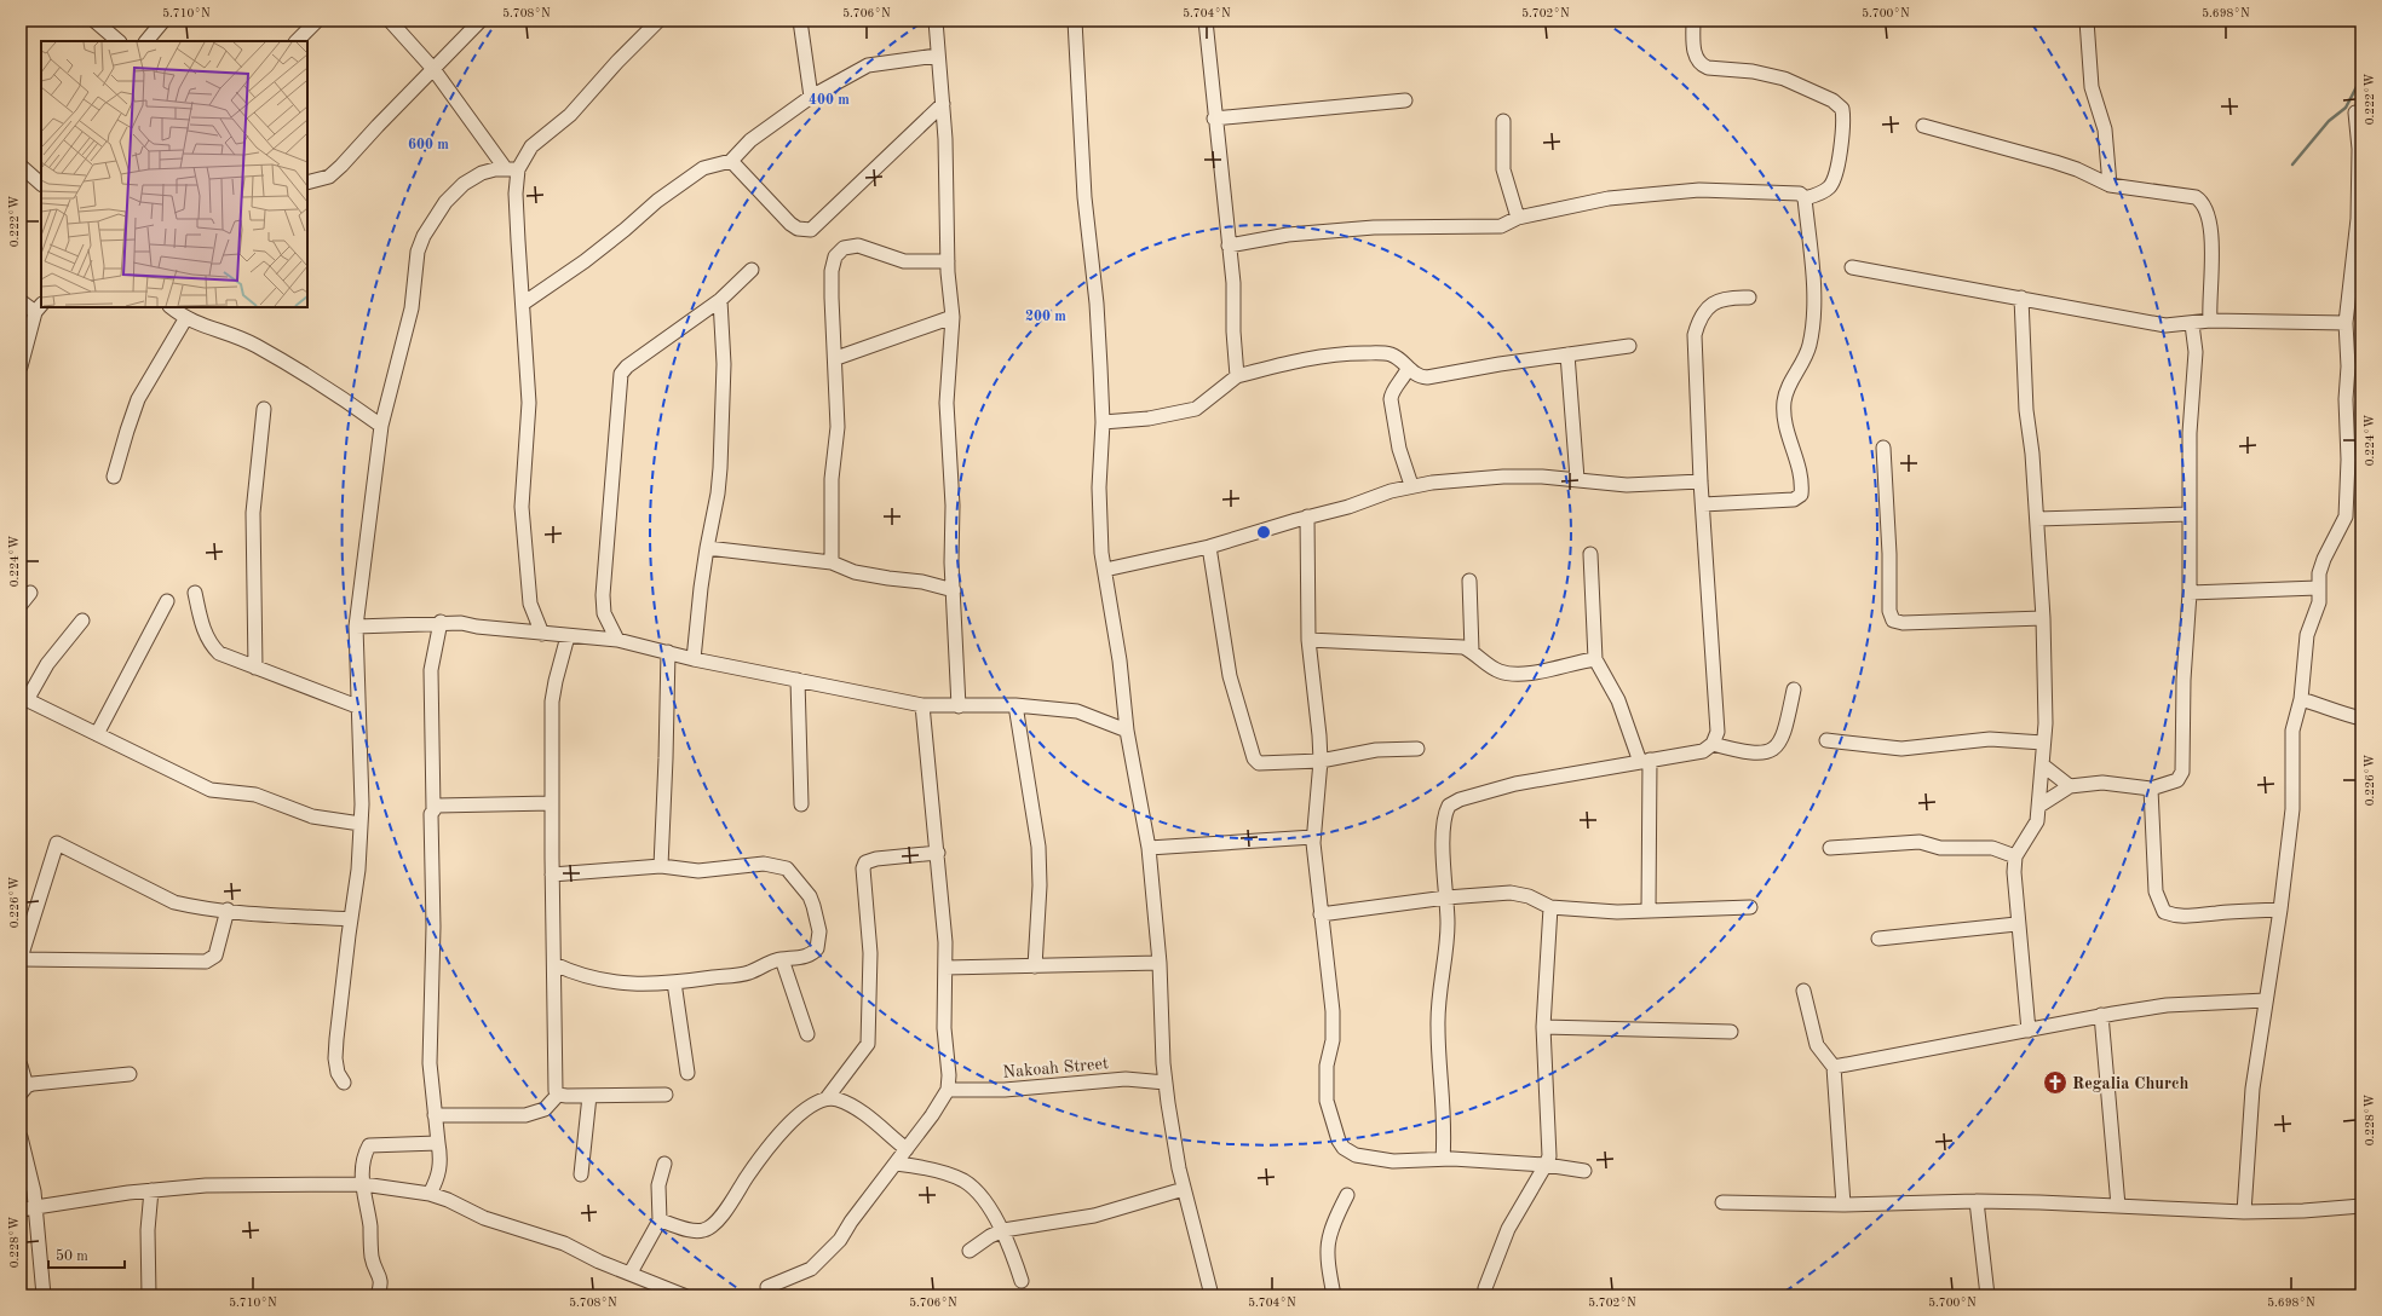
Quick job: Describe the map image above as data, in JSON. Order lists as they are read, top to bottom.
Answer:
{
  "streets": {
    "street": ["Nakoah Street"]
  },
  "places": {
    "church": ["Regalia Church"]
  },
  "scale_bar": "50 m",
  "coordinates": [
    "5.710°N",
    "5.708°N",
    "5.706°N",
    "5.704°N",
    "5.702°N",
    "5.700°N",
    "5.698°N",
    "0.222°W",
    "0.224°W",
    "0.226°W",
    "0.228°W"
  ],
  "rings": ["400 m", "600 m", "200 m"]
}
